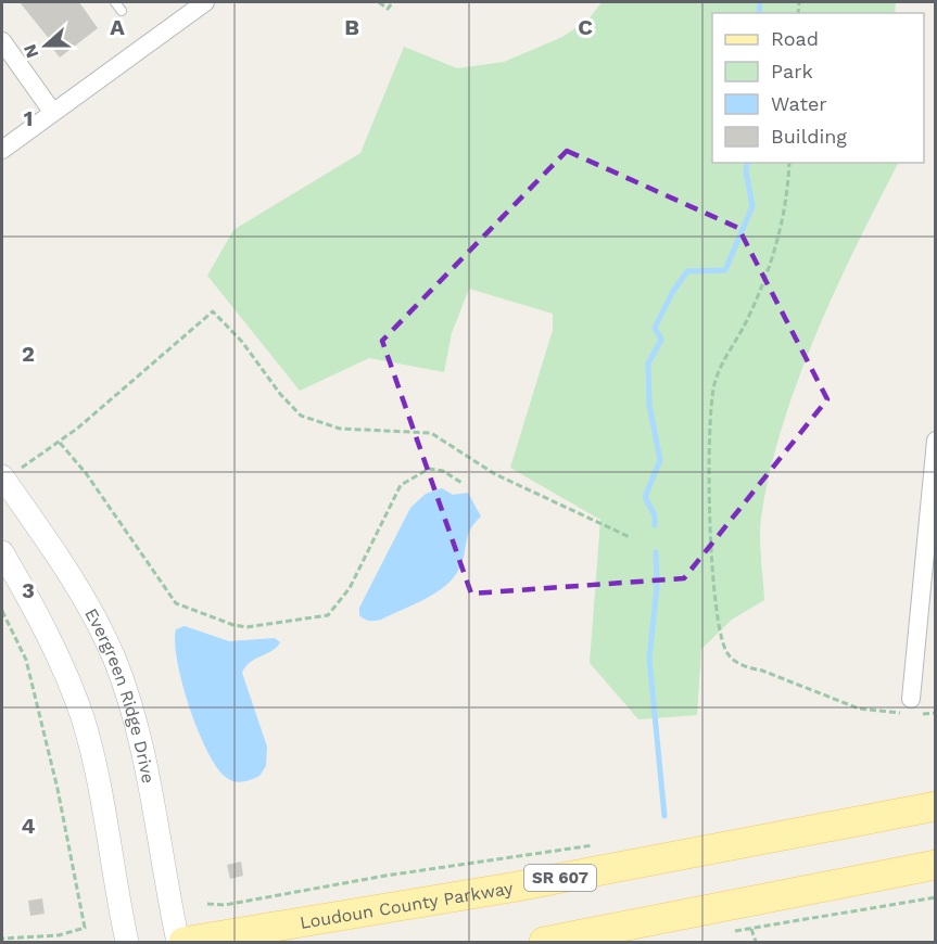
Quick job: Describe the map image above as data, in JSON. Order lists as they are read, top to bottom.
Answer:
{
  "streets": {
    "main road": ["SR 607", "Loudoun County Parkway"],
    "street": ["Evergreen Ridge Drive"]
  },
  "legend": [
    "Road",
    "Park",
    "Water",
    "Building"
  ],
  "north": "left",
  "grid": {
    "columns": ["A", "B", "C"],
    "rows": [
      "1",
      "2",
      "3",
      "4"
    ]
  }
}
